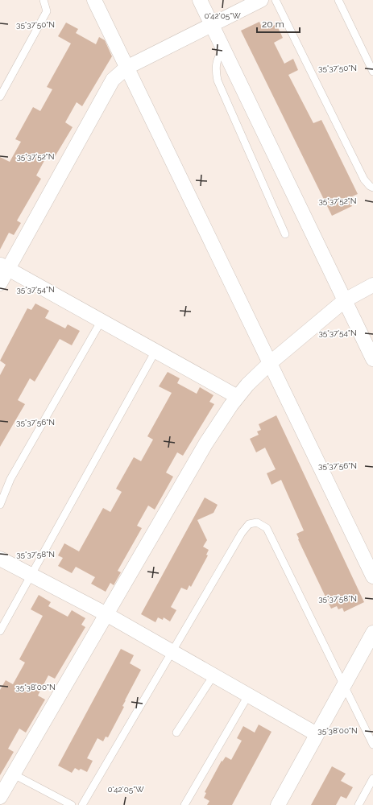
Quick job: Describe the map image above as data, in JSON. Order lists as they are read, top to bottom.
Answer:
{
  "scale_bar": "20 m",
  "coordinates": [
    "0°42'05\"W",
    "35°37'50\"N",
    "35°37'52\"N",
    "35°37'54\"N",
    "35°37'56\"N",
    "35°37'58\"N",
    "35°38'00\"N"
  ]
}
